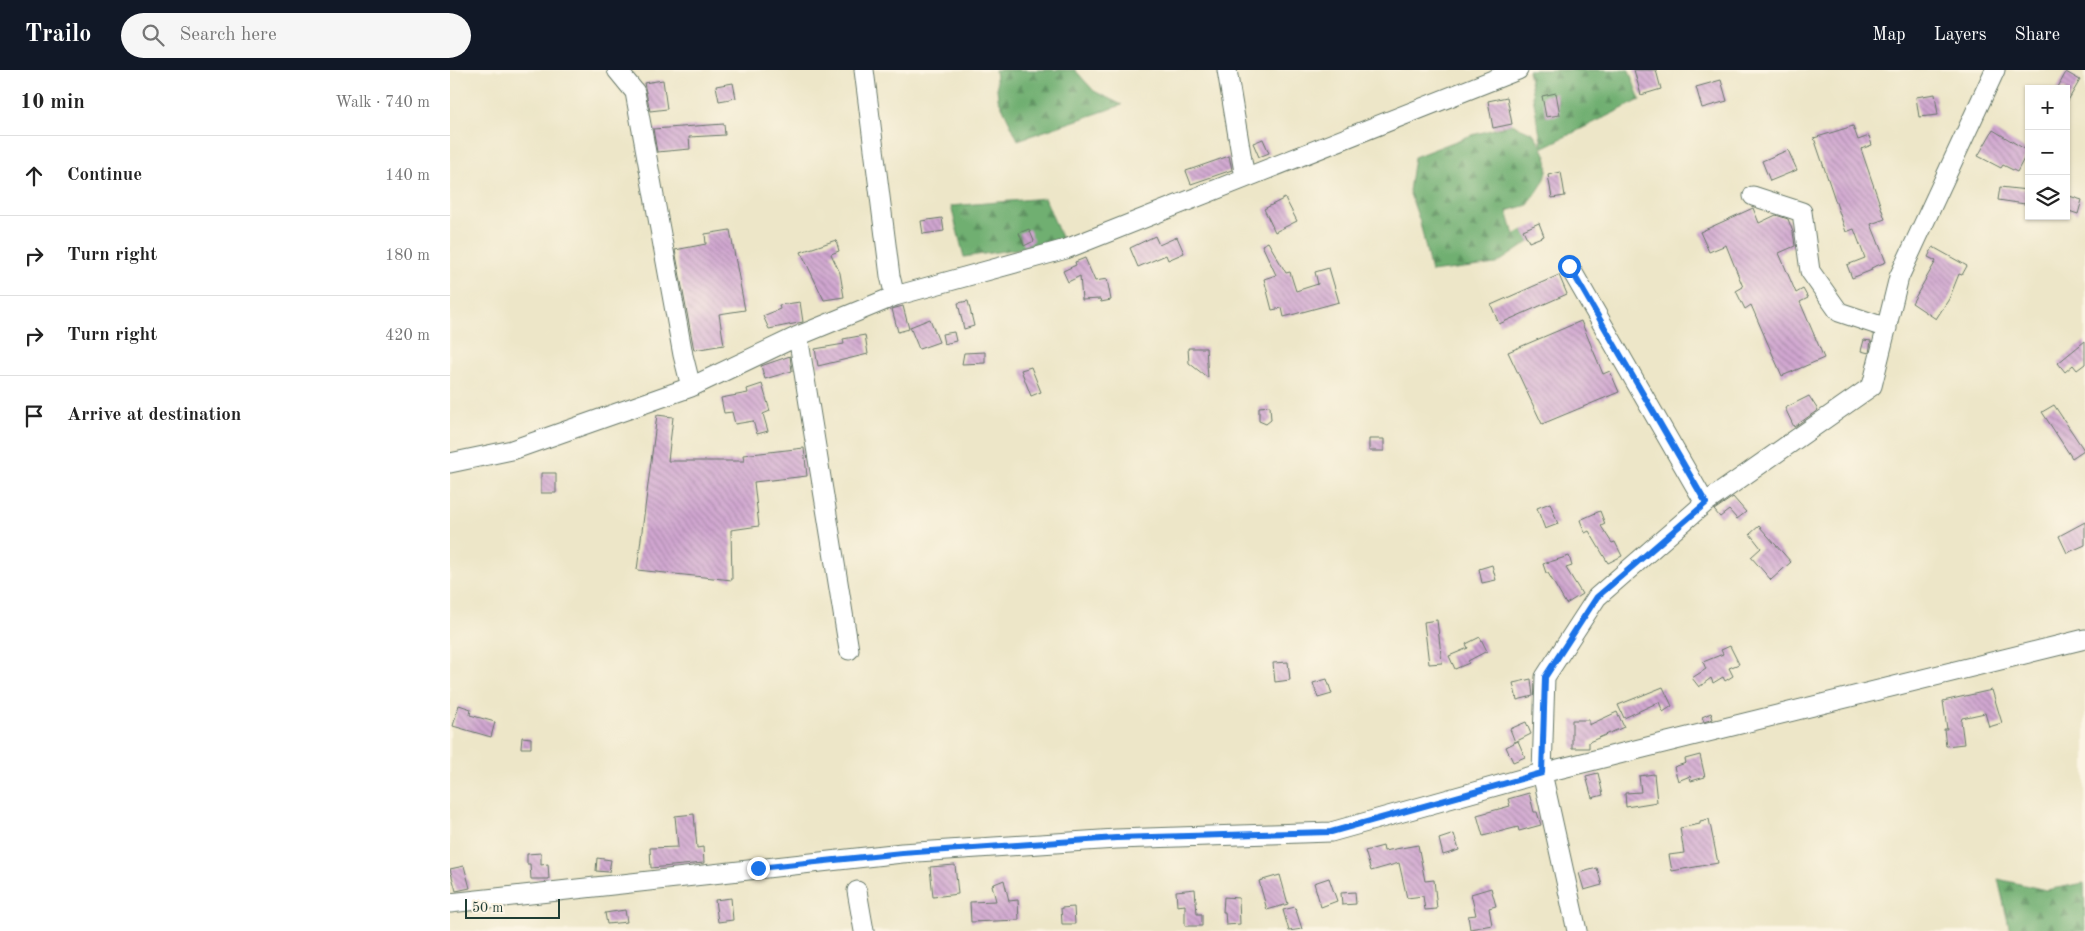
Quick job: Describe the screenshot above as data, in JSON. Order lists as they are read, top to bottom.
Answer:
{
  "scale_bar": "50 m",
  "page": {
    "header": "Trailo",
    "search": "Search here",
    "nav": ["Map", "Layers", "Share"],
    "heading": ["10 min", "Walk · 740 m"],
    "map_buttons": ["+", "−"],
    "list": [
      ["Continue", "140 m"],
      ["Turn right", "180 m"],
      ["Turn right", "420 m"],
      "Arrive at destination"
    ],
    "scale": "50 m"
  }
}
